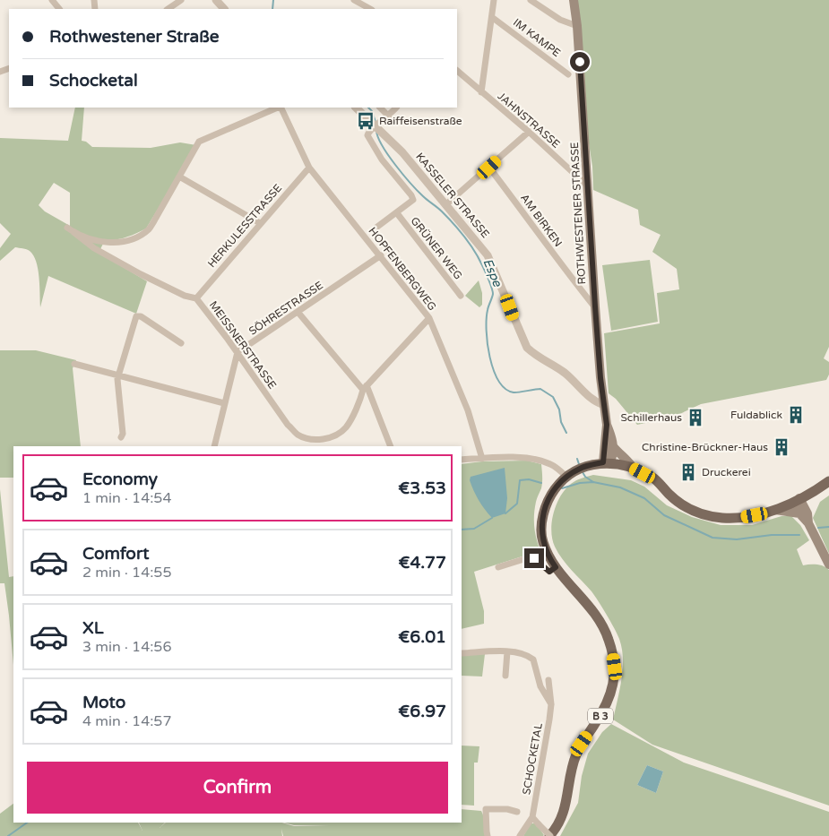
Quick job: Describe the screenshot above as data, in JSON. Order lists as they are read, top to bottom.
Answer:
{
  "streets": {
    "main road": ["ROTHWESTENER STRASSE", "B 3"],
    "street": [
      "IM KAMPE",
      "JAHNSTRASSE",
      "KASSELER STRASSE",
      "AM BIRKEN",
      "HERKULESSTRASSE",
      "GRÜNER WEG",
      "HOPFENBERGWEG",
      "SÖHRESTRASSE",
      "MEISSNERSTRASSE",
      "SCHOCKETAL"
    ]
  },
  "crossings": [
    ["JAHNSTRASSE", "ROTHWESTENER STRASSE"],
    ["KASSELER STRASSE", "ROTHWESTENER STRASSE"],
    ["KASSELER STRASSE", "GRÜNER WEG"],
    ["ROTHWESTENER STRASSE", "AM BIRKEN"],
    ["ROTHWESTENER STRASSE", "B 3"],
    ["HERKULESSTRASSE", "HOPFENBERGWEG"],
    ["HERKULESSTRASSE", "MEISSNERSTRASSE"],
    ["HOPFENBERGWEG", "SÖHRESTRASSE"],
    ["HOPFENBERGWEG", "MEISSNERSTRASSE"],
    ["SÖHRESTRASSE", "MEISSNERSTRASSE"]
  ],
  "water": ["Espe"],
  "places": {
    "bus stop": ["Raiffeisenstraße"],
    "building": [
      "Fuldablick",
      "Schillerhaus",
      "Christine-Brückner-Haus",
      "Druckerei"
    ]
  },
  "page": {
    "banner": ["Rothwestener Straße", "Schocketal"],
    "list": [
      {
        "name": "Economy",
        "note": "1 min · 14:54",
        "value": "€3.53"
      },
      {
        "name": "Comfort",
        "note": "2 min · 14:55",
        "value": "€4.77"
      },
      {
        "name": "XL",
        "note": "3 min · 14:56",
        "value": "€6.01"
      },
      {
        "name": "Moto",
        "note": "4 min · 14:57",
        "value": "€6.97"
      }
    ],
    "buttons": "Confirm"
  }
}
